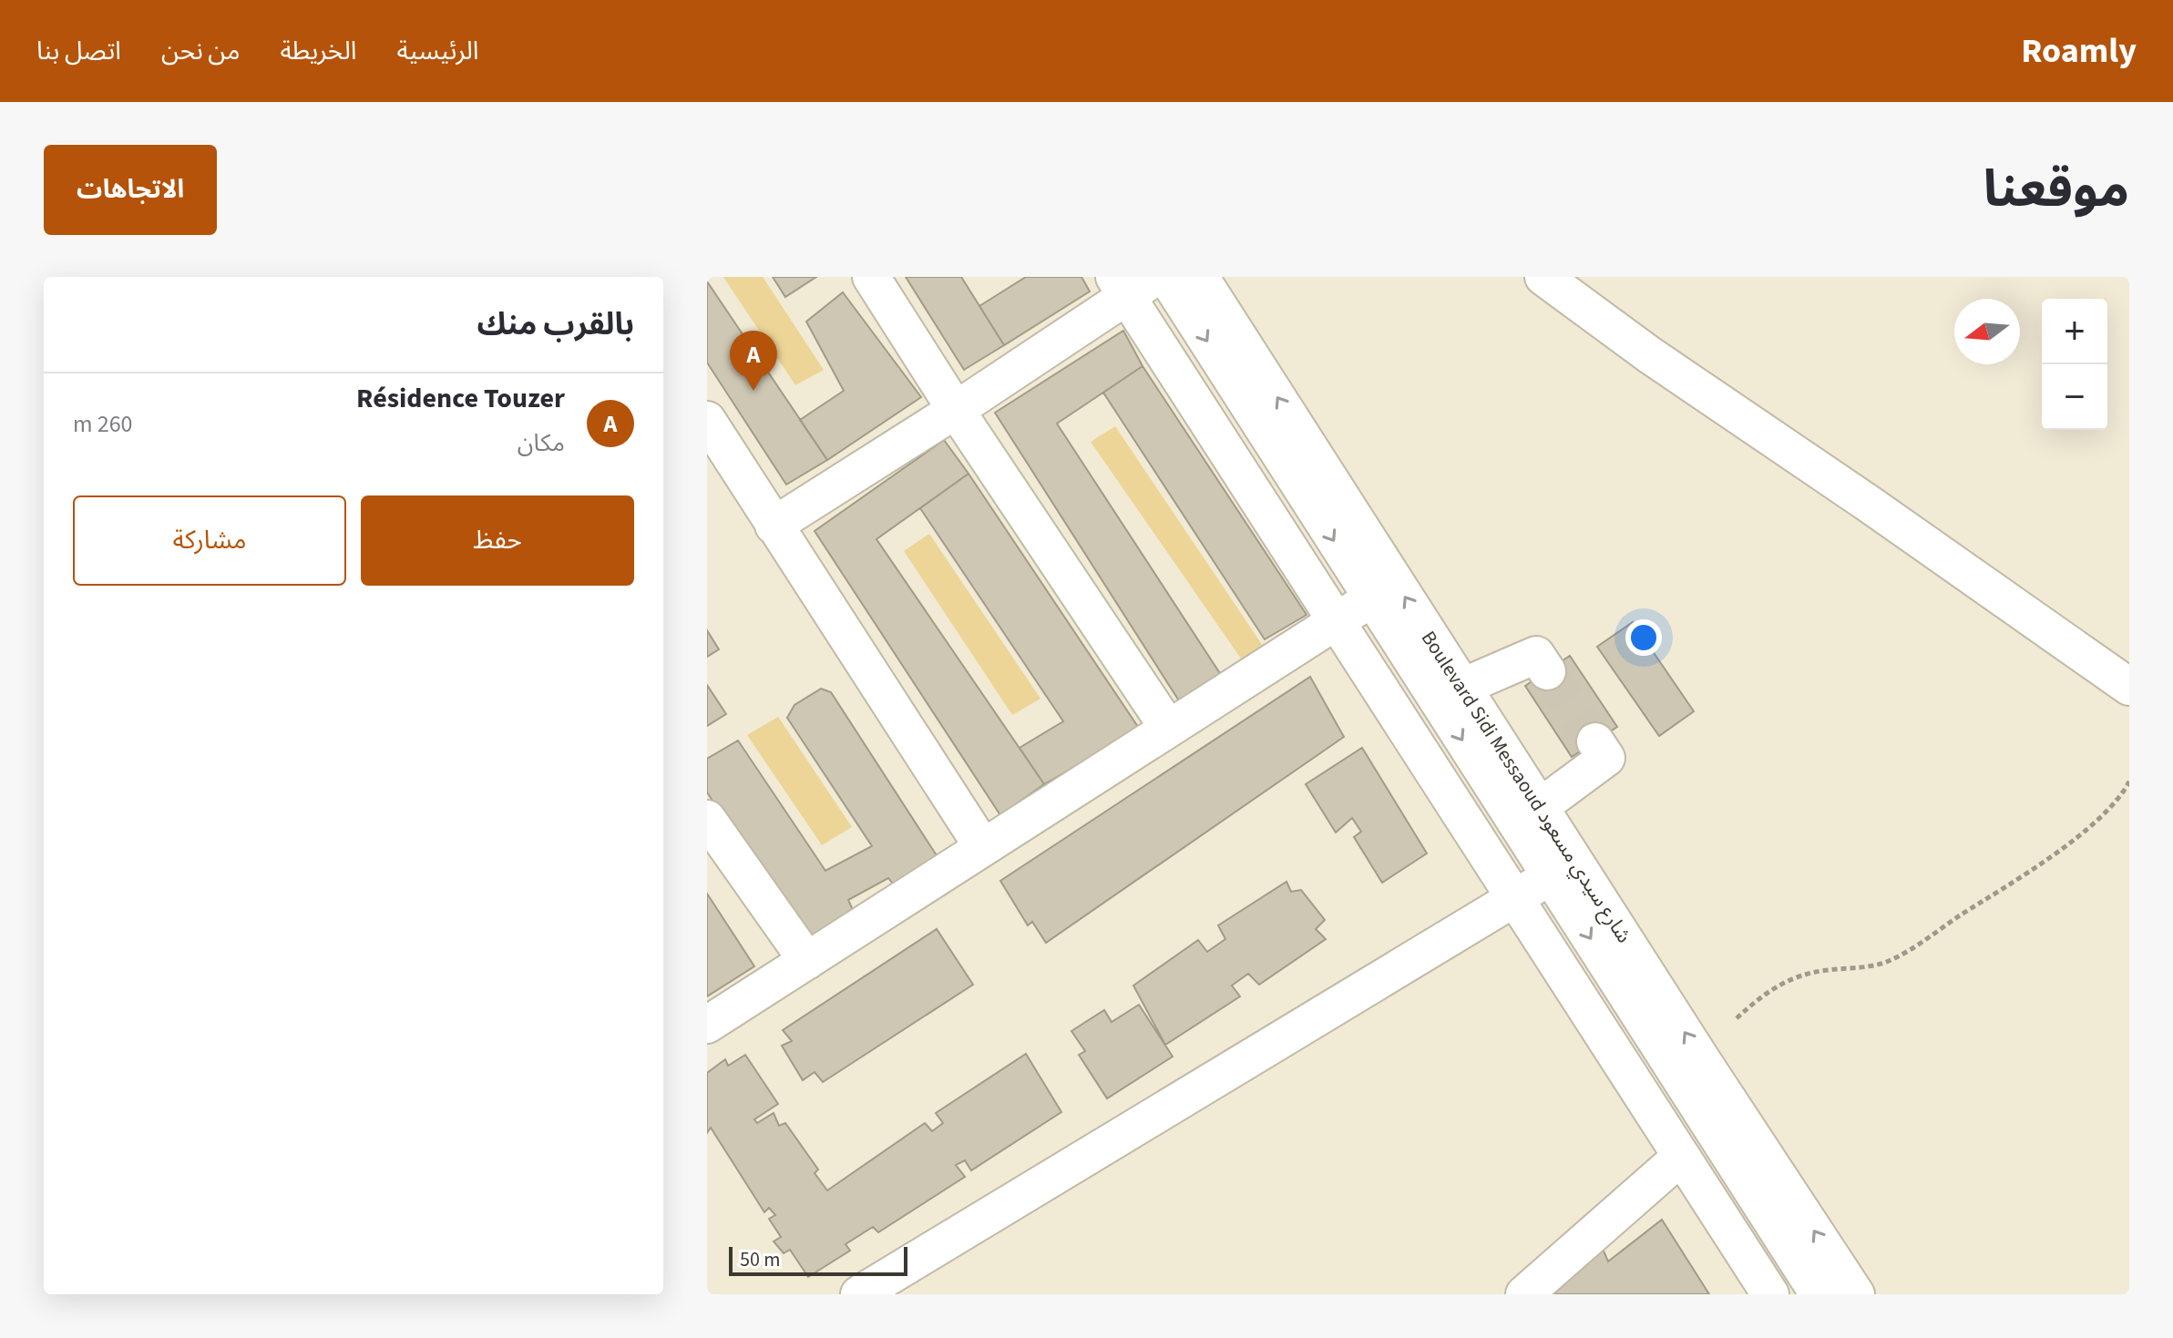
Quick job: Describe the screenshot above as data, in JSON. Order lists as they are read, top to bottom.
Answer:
{
  "streets": {
    "street": ["Boulevard Sidi Messaoud شارع سيدي مسعود"]
  },
  "scale_bar": "50 m",
  "north": "left",
  "page": {
    "header": "Roamly",
    "nav": [
      "الرئيسية",
      "الخريطة",
      "من نحن",
      "اتصل بنا"
    ],
    "title": "موقعنا",
    "buttons": [
      "الاتجاهات",
      ["حفظ", "مشاركة"]
    ],
    "heading": "بالقرب منك",
    "map_buttons": ["+", "−"],
    "pins": "A",
    "list": [
      {
        "mark": "A",
        "name": "Résidence Touzer",
        "note": "مكان",
        "value": "260 m"
      }
    ],
    "scale": "50 m"
  }
}
